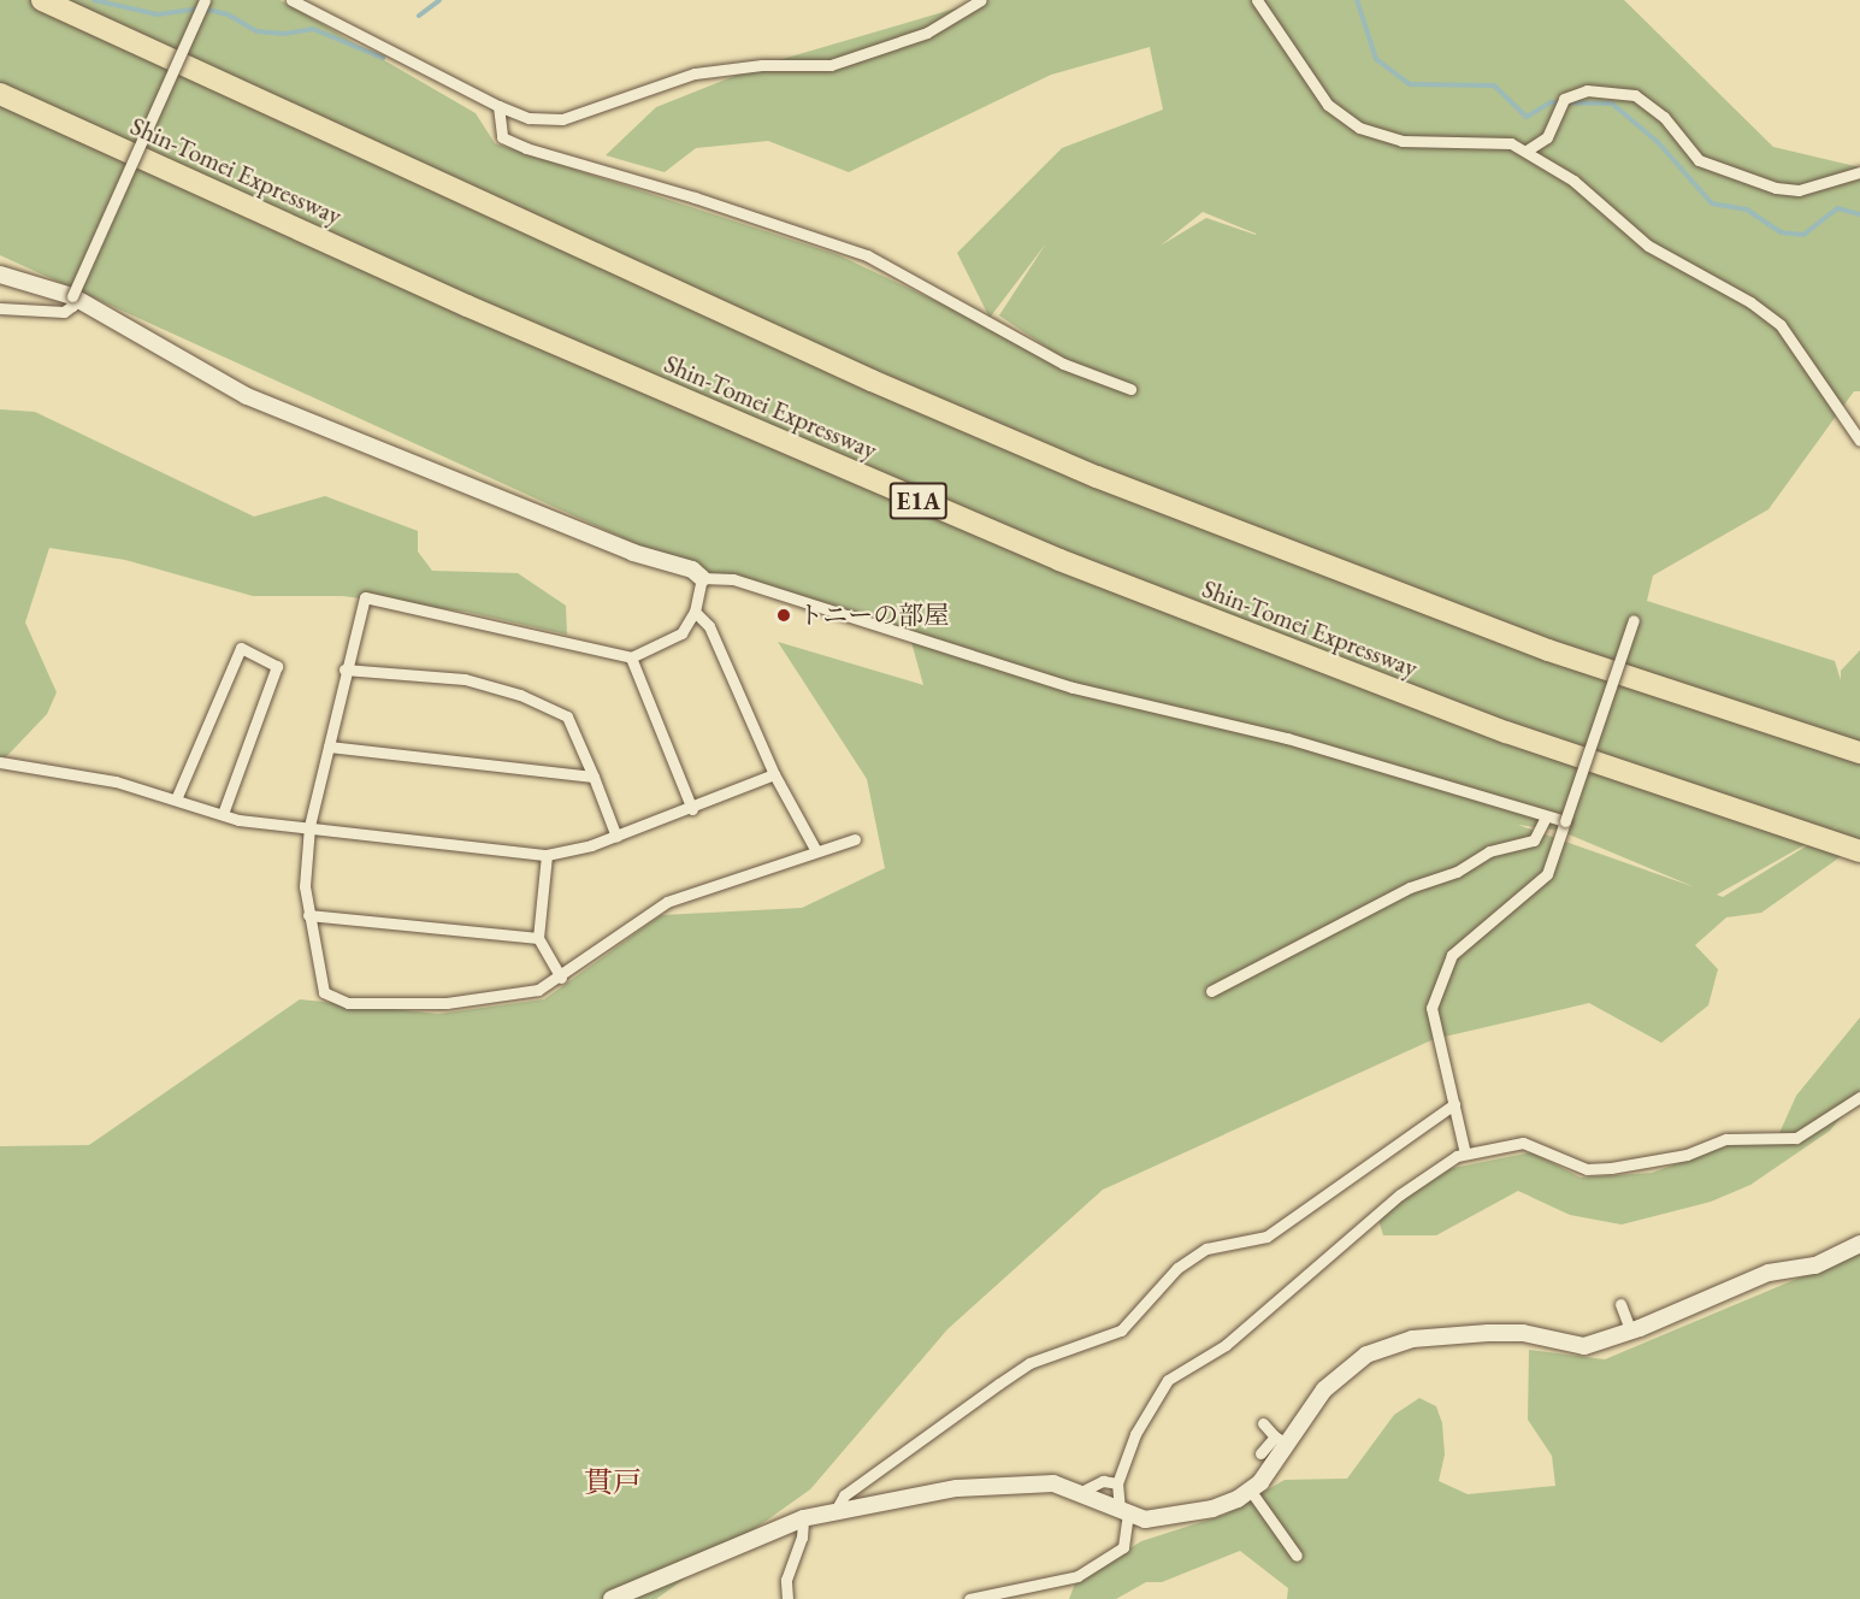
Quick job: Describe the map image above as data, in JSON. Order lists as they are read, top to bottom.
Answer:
{
  "streets": {
    "highway": ["Shin-Tomei Expressway", "E1A"]
  },
  "districts": ["貫戸"],
  "places": ["トニーの部屋"]
}
